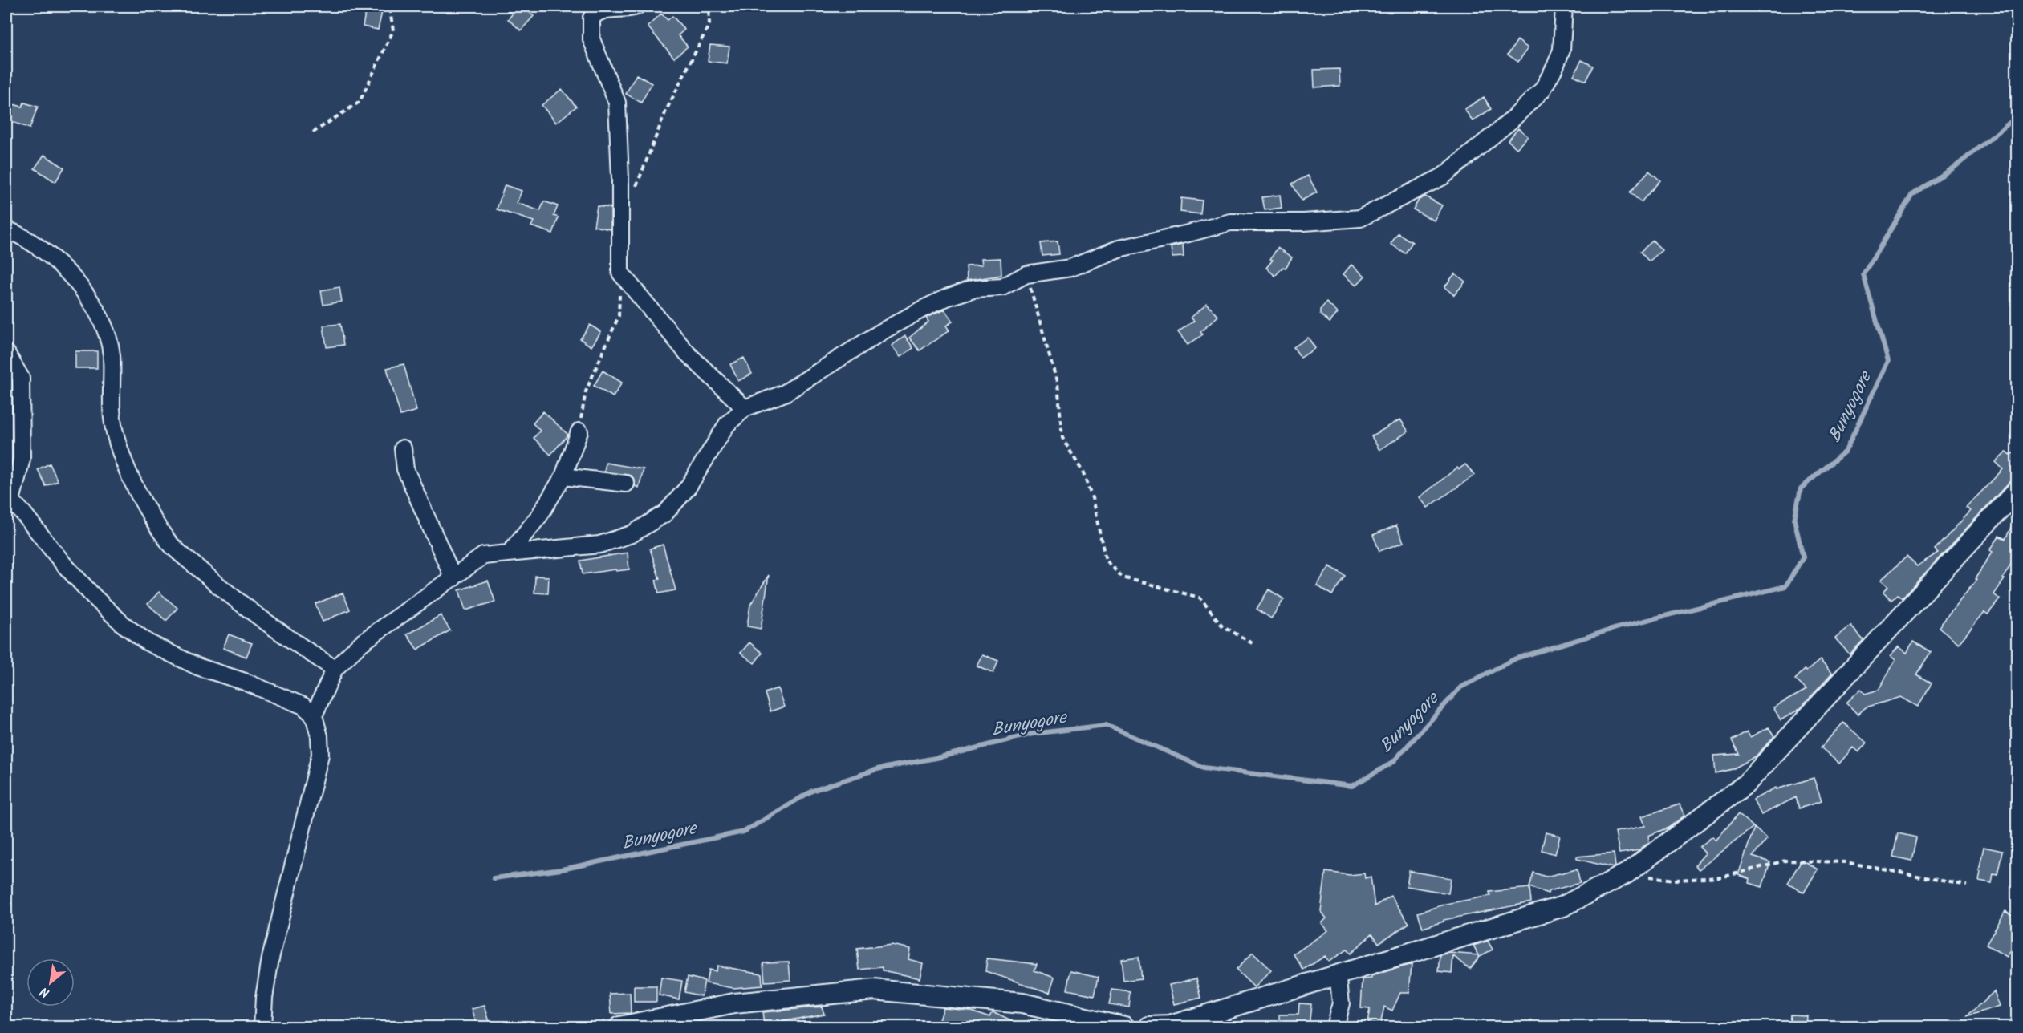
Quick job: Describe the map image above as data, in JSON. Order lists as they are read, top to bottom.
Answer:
{
  "water": ["Bunyogore"],
  "north": "bottom left"
}
